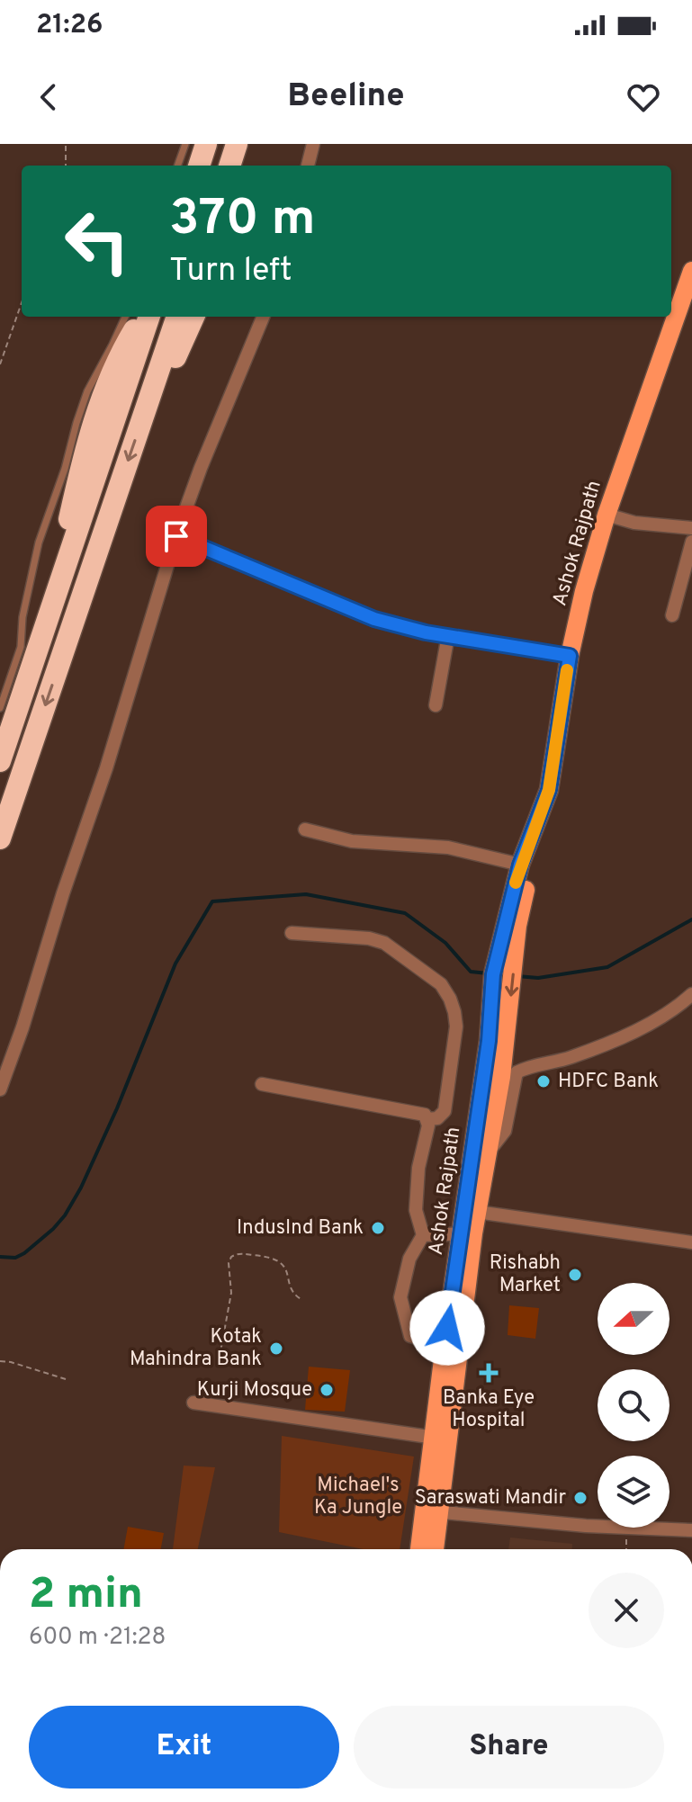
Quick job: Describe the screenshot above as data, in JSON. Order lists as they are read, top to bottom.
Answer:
{
  "streets": {
    "main road": ["Ashok Rajpath"]
  },
  "parks": ["Michael's Ka Jungle"],
  "places": {
    "other": [
      "HDFC Bank",
      "IndusInd Bank",
      "Rishabh Market",
      "Kotak Mahindra Bank",
      "Kurji Mosque",
      "Saraswati Mandir"
    ],
    "health": ["Banka Eye Hospital"]
  },
  "north": "left",
  "page": {
    "status": "21:26",
    "header": "Beeline",
    "turn": ["370 m", "Turn left"],
    "heading": ["2 min", "600 m · 21:28"],
    "buttons": ["Exit", "Share"]
  }
}
